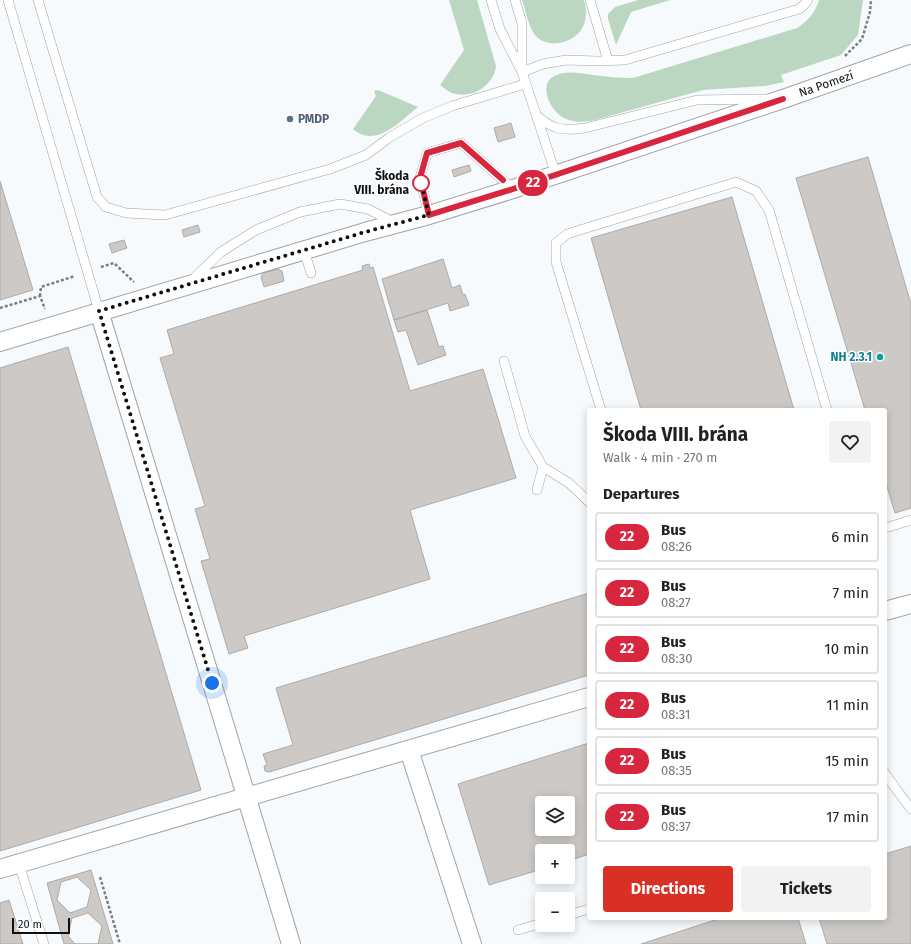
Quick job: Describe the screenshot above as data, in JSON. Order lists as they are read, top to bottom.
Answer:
{
  "streets": {
    "street": ["Na Pomezí"]
  },
  "places": ["PMDP", "Škoda VIII. brána", "NH 2.3.1"],
  "lines": ["bus line 22"],
  "scale_bar": "20 m",
  "page": {
    "on_map": "22",
    "heading": [
      ["Škoda VIII. brána", "Walk · 4 min · 270 m"],
      "Departures"
    ],
    "list": [
      {
        "mark": "22",
        "name": "Bus",
        "note": "08:26",
        "value": "6 min"
      },
      {
        "mark": "22",
        "name": "Bus",
        "note": "08:27",
        "value": "7 min"
      },
      {
        "mark": "22",
        "name": "Bus",
        "note": "08:30",
        "value": "10 min"
      },
      {
        "mark": "22",
        "name": "Bus",
        "note": "08:31",
        "value": "11 min"
      },
      {
        "mark": "22",
        "name": "Bus",
        "note": "08:35",
        "value": "15 min"
      },
      {
        "mark": "22",
        "name": "Bus",
        "note": "08:37",
        "value": "17 min"
      }
    ],
    "map_buttons": ["+", "−"],
    "buttons": ["Directions", "Tickets"],
    "scale": "20 m"
  }
}
